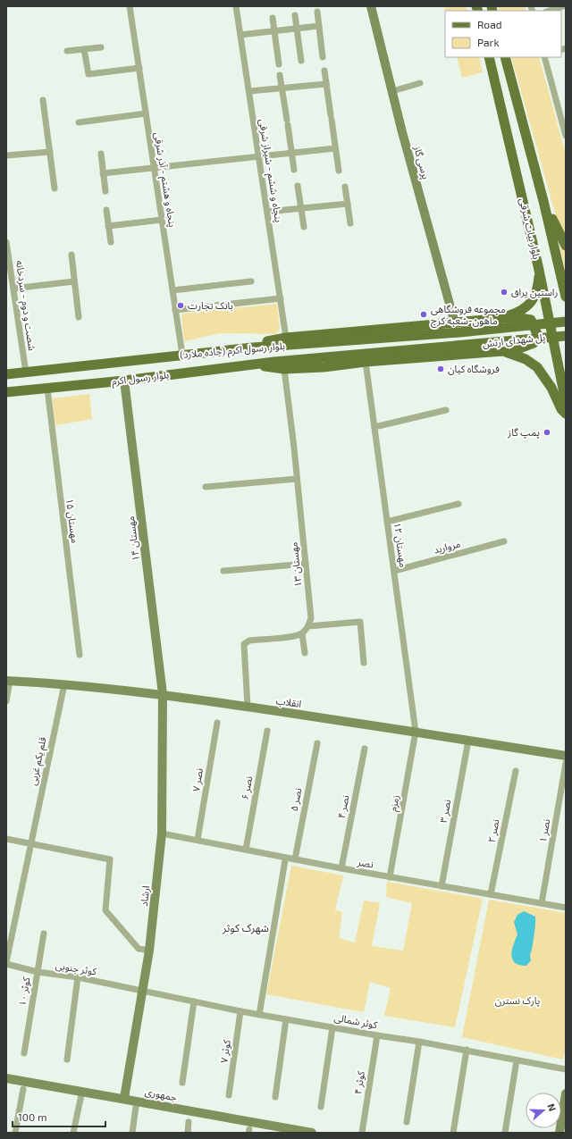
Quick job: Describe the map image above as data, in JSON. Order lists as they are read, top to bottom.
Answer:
{
  "streets": {
    "main road": [
      "بلوار بیات شرقی",
      "پل شهدای ارتش",
      "بلوار رسول اکرم (جاده ملارد)",
      "بلوار رسول اکرم"
    ],
    "street": [
      "پرسی گاز",
      "پنجاه و ششم - شیراز شرقی",
      "پنجاه و هشتم - آذر شرقی",
      "شصت و دوم - سردخانه",
      "مهستان ۱۵",
      "مهستان ۱۴",
      "مهستان ۱۲",
      "مروارید",
      "مهستان ۱۳",
      "انقلاب",
      "قلم یکم غربی",
      "نصر ۷",
      "نصر ۶",
      "نصر ۵",
      "زمزم",
      "نصر ۴",
      "نصر ۳",
      "نصر ۲",
      "نصر ۱",
      "نصر",
      "ارشاد",
      "کوثر جنوبی",
      "کوثر ۱۰",
      "کوثر شمالی",
      "کوثر ۷",
      "کوثر ۴",
      "جمهوری"
    ]
  },
  "crossings": [
    ["پنجاه و هشتم - آذر شرقی", "بلوار رسول اکرم (جاده ملارد)"],
    ["شصت و دوم - سردخانه", "بلوار رسول اکرم (جاده ملارد)"],
    ["پل شهدای ارتش", "بلوار رسول اکرم (جاده ملارد)"],
    ["بلوار رسول اکرم (جاده ملارد)", "بلوار رسول اکرم"],
    ["بلوار رسول اکرم", "مهستان ۱۵"],
    ["بلوار رسول اکرم", "مهستان ۱۴"],
    ["مهستان ۱۴", "انقلاب"],
    ["مهستان ۱۴", "ارشاد"],
    ["مهستان ۱۲", "مروارید"],
    ["مهستان ۱۲", "انقلاب"],
    ["مهستان ۱۲", "زمزم"],
    ["انقلاب", "قلم یکم غربی"],
    ["انقلاب", "زمزم"],
    ["انقلاب", "نصر ۳"],
    ["انقلاب", "ارشاد"],
    ["قلم یکم غربی", "کوثر جنوبی"],
    ["نصر ۷", "نصر"],
    ["نصر ۶", "نصر"],
    ["نصر ۵", "نصر"],
    ["زمزم", "نصر"],
    ["نصر ۴", "نصر"],
    ["نصر ۳", "نصر"],
    ["نصر ۲", "نصر"],
    ["نصر ۱", "نصر"],
    ["نصر", "ارشاد"],
    ["ارشاد", "کوثر جنوبی"],
    ["ارشاد", "کوثر شمالی"],
    ["ارشاد", "جمهوری"],
    ["کوثر جنوبی", "کوثر ۱۰"],
    ["کوثر جنوبی", "کوثر شمالی"],
    ["کوثر شمالی", "کوثر ۷"],
    ["کوثر شمالی", "کوثر ۴"]
  ],
  "districts": ["شهرک کوثر"],
  "parks": ["پارک نسترن"],
  "places": [
    "راستین یراق",
    "بانک تجارت",
    "مجموعه فروشگاهی ماهون-شعبه کرج",
    "فروشگاه کیان",
    "پمپ گاز"
  ],
  "legend": ["Road", "Park"],
  "scale_bar": "100 m",
  "north": "right"
}
